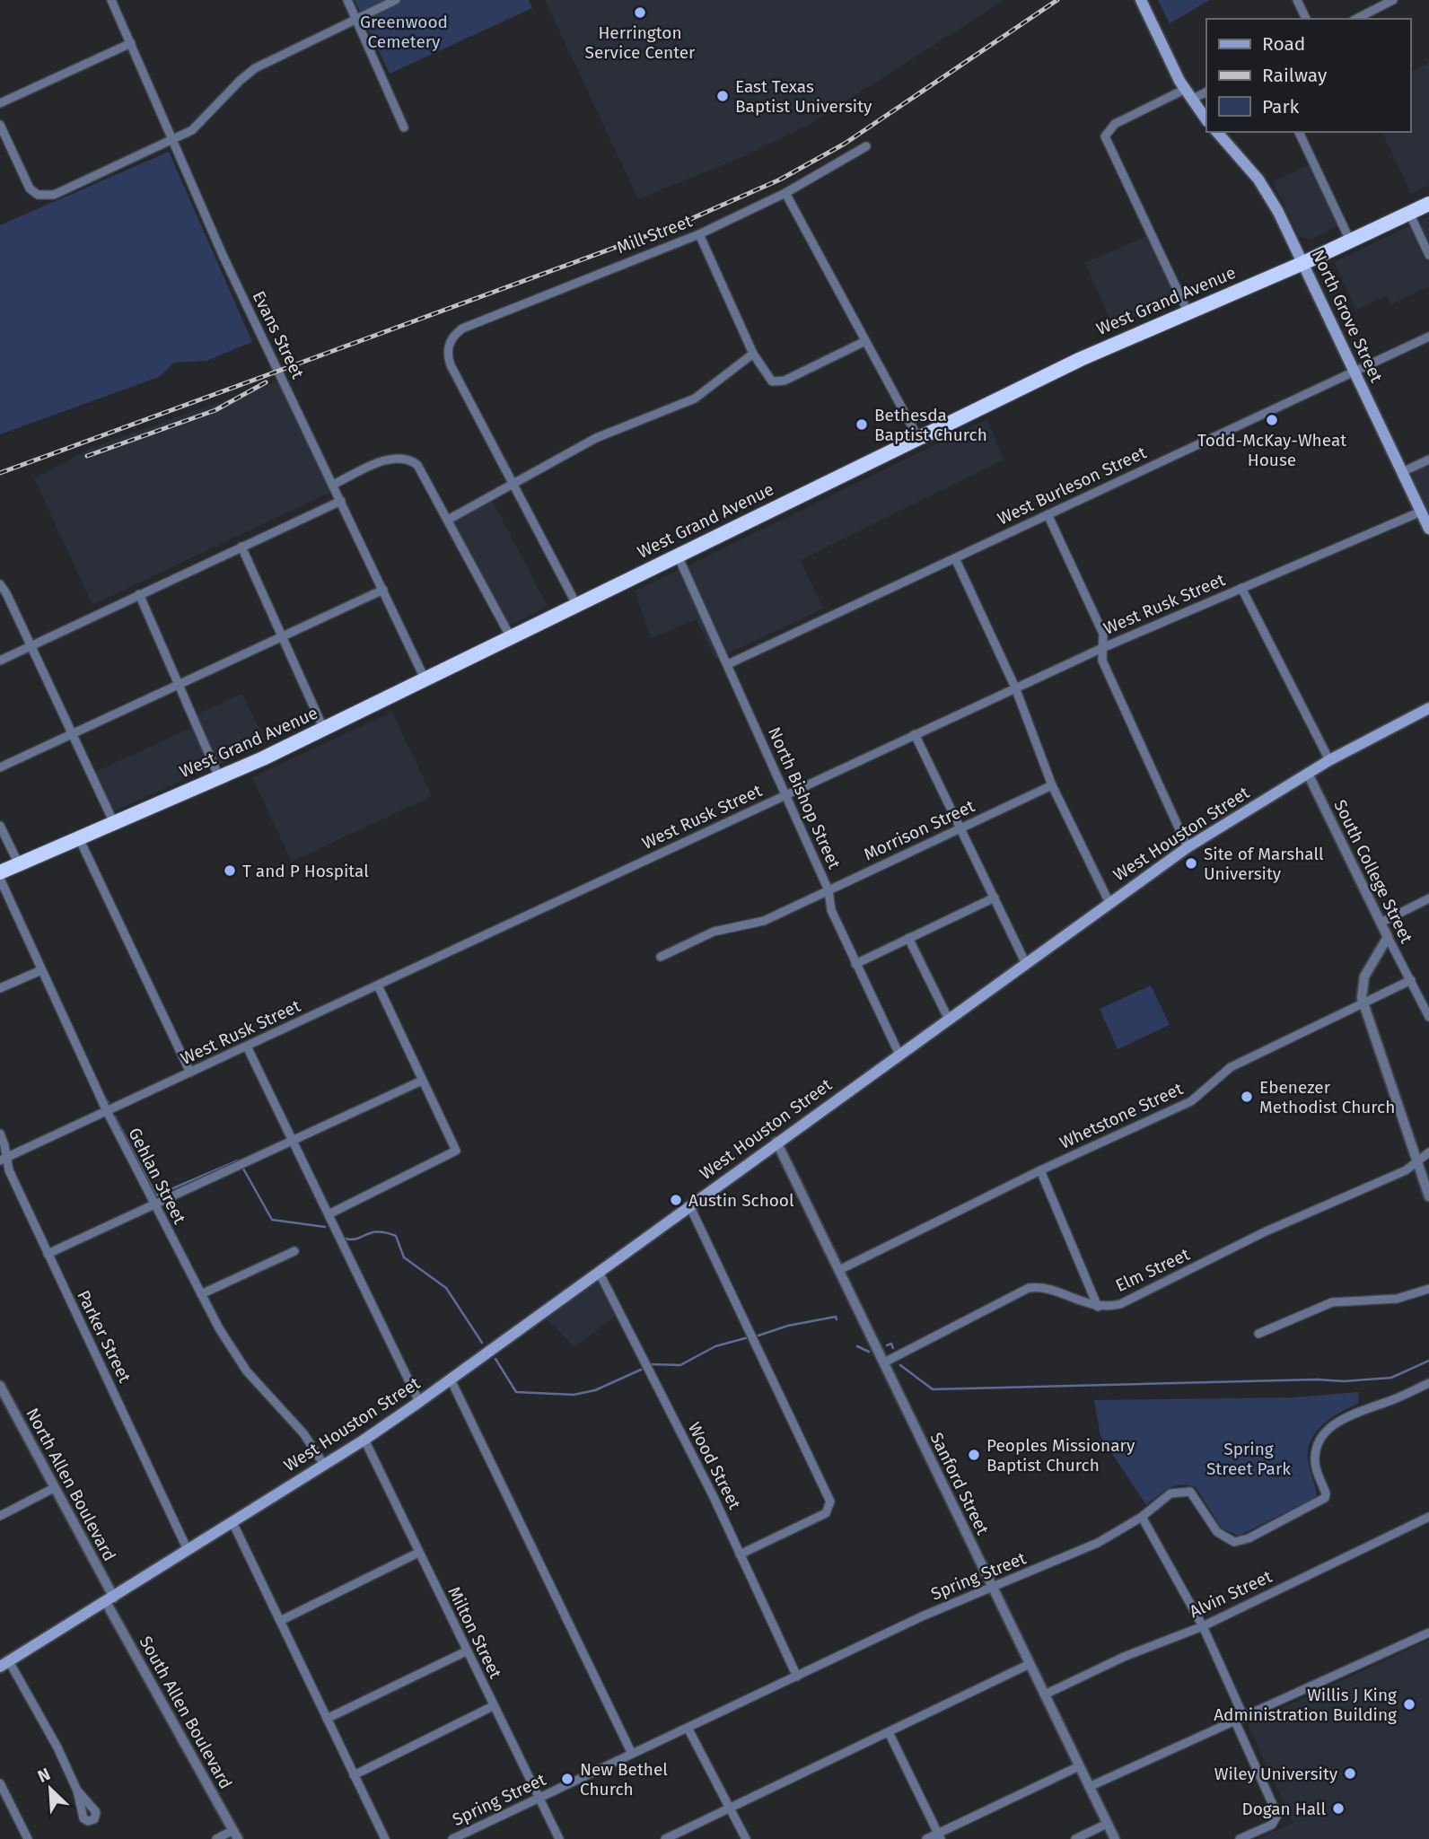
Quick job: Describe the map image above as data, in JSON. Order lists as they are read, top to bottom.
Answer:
{
  "streets": {
    "highway": ["West Grand Avenue"],
    "main road": ["North Grove Street", "West Houston Street"],
    "street": [
      "Mill Street",
      "Evans Street",
      "West Burleson Street",
      "West Rusk Street",
      "North Bishop Street",
      "Morrison Street",
      "South College Street",
      "Whetstone Street",
      "Gehlan Street",
      "Elm Street",
      "Parker Street",
      "Wood Street",
      "Sanford Street",
      "North Allen Boulevard",
      "Spring Street",
      "Alvin Street",
      "Milton Street",
      "South Allen Boulevard"
    ]
  },
  "crossings": [
    ["West Grand Avenue", "North Grove Street"],
    ["West Grand Avenue", "Evans Street"],
    ["West Grand Avenue", "North Bishop Street"],
    ["North Grove Street", "West Burleson Street"],
    ["North Grove Street", "West Rusk Street"],
    ["West Burleson Street", "North Bishop Street"],
    ["West Rusk Street", "North Bishop Street"],
    ["West Rusk Street", "Gehlan Street"],
    ["West Rusk Street", "Parker Street"],
    ["North Bishop Street", "Morrison Street"],
    ["North Bishop Street", "West Houston Street"],
    ["West Houston Street", "South College Street"],
    ["West Houston Street", "Gehlan Street"],
    ["West Houston Street", "Parker Street"],
    ["West Houston Street", "Wood Street"],
    ["West Houston Street", "Sanford Street"],
    ["West Houston Street", "North Allen Boulevard"],
    ["West Houston Street", "Milton Street"],
    ["West Houston Street", "South Allen Boulevard"],
    ["South College Street", "Whetstone Street"],
    ["Whetstone Street", "Sanford Street"],
    ["Elm Street", "Sanford Street"],
    ["Wood Street", "Spring Street"],
    ["Sanford Street", "Spring Street"],
    ["Sanford Street", "Alvin Street"],
    ["North Allen Boulevard", "South Allen Boulevard"],
    ["Spring Street", "Milton Street"]
  ],
  "parks": ["Greenwood Cemetery", "Spring Street Park"],
  "places": [
    "Herrington Service Center",
    "East Texas Baptist University",
    "Todd-McKay-Wheat House",
    "Bethesda Baptist Church",
    "Site of Marshall University",
    "T and P Hospital",
    "Ebenezer Methodist Church",
    "Austin School",
    "Peoples Missionary Baptist Church",
    "Willis J King Administration Building",
    "Wiley University",
    "New Bethel Church",
    "Dogan Hall"
  ],
  "legend": ["Road", "Railway", "Park"],
  "north": "top left"
}
